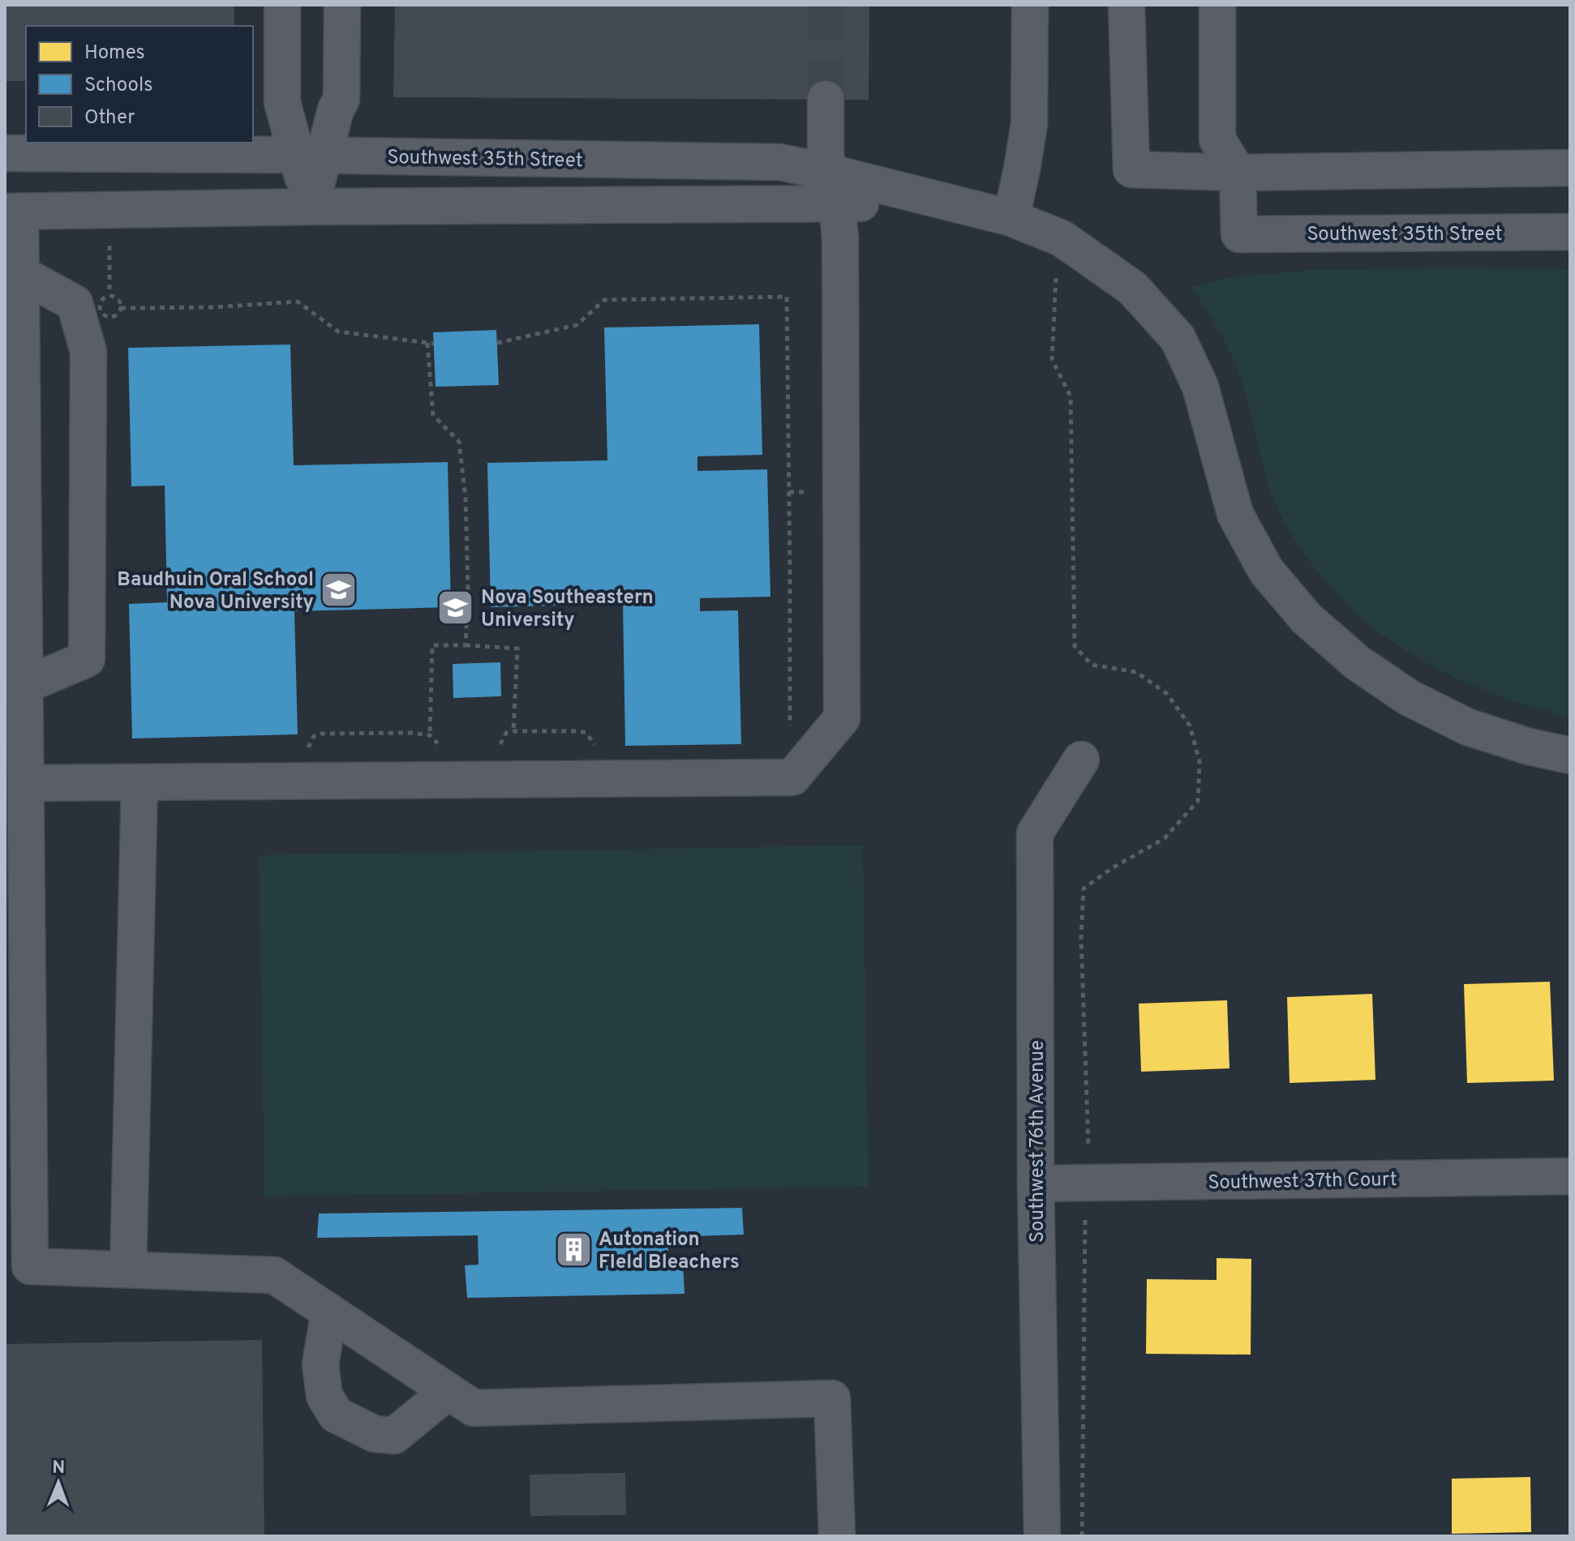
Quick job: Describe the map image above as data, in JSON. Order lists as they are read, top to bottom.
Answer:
{
  "streets": {
    "street": ["Southwest 35th Street", "Southwest 76th Avenue", "Southwest 37th Court"]
  },
  "crossings": [
    ["Southwest 76th Avenue", "Southwest 37th Court"]
  ],
  "places": {
    "school or university": ["Baudhuin Oral School Nova University", "Nova Southeastern University"],
    "building": ["Autonation FIeld Bleachers"]
  },
  "legend": ["Homes", "Schools", "Other"],
  "north": "top"
}
